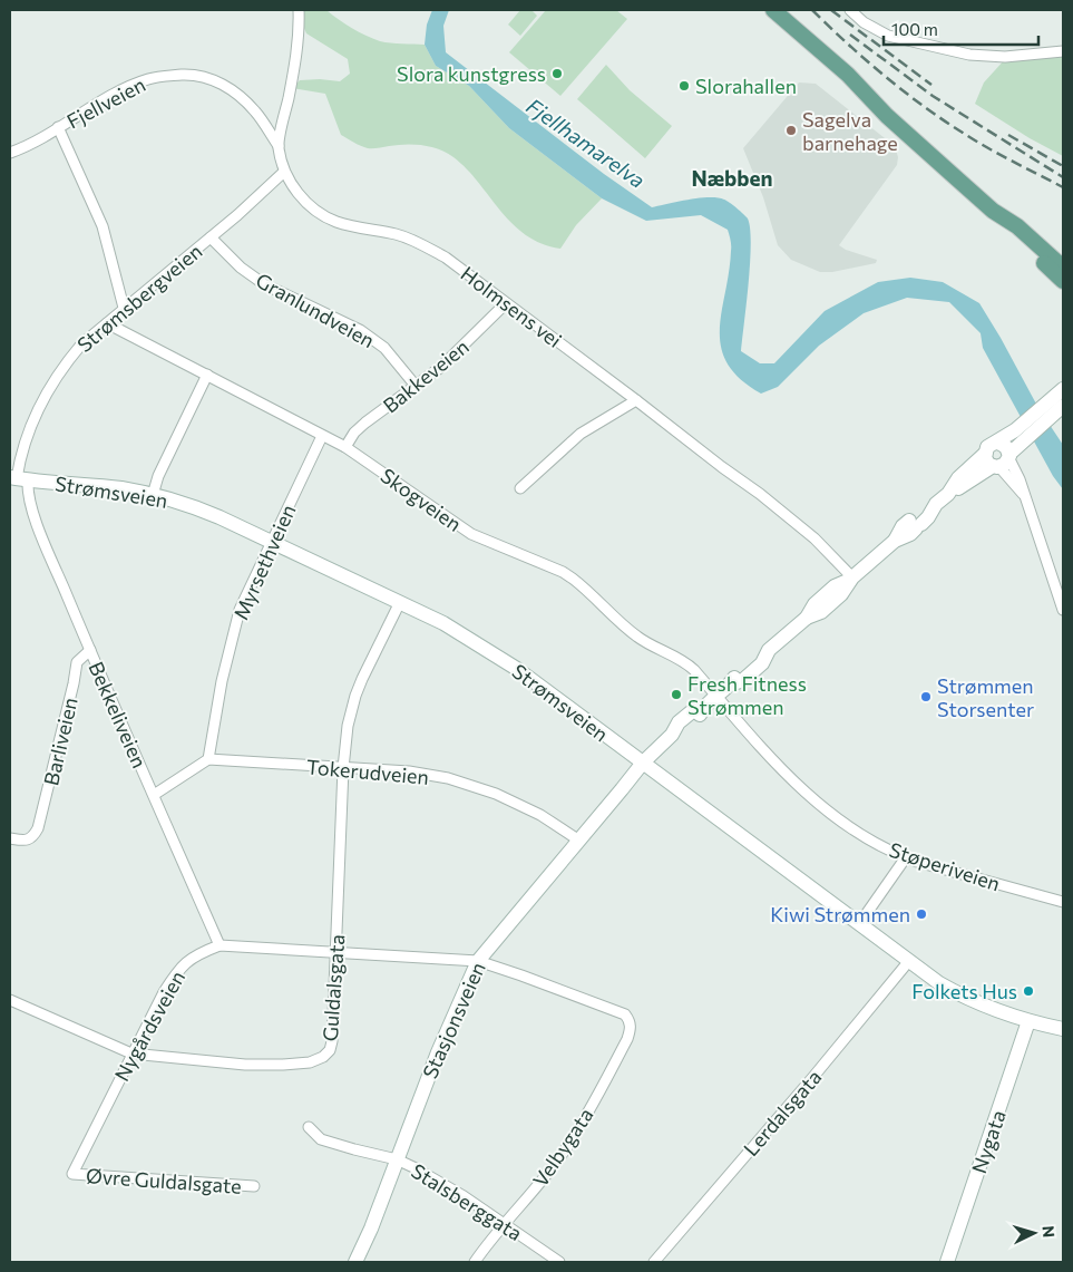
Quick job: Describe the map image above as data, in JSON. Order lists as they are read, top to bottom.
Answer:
{
  "streets": {
    "main road": ["Strømsveien", "Stasjonsveien", "Nygata"],
    "street": [
      "Fjellveien",
      "Strømsbergveien",
      "Holmsens vei",
      "Granlundveien",
      "Bakkeveien",
      "Skogveien",
      "Myrsethveien",
      "Bekkeliveien",
      "Barliveien",
      "Tokerudveien",
      "Støperiveien",
      "Guldalsgata",
      "Nygårdsveien",
      "Lerdalsgata",
      "Velbygata",
      "Øvre Guldalsgate",
      "Stalsberggata"
    ]
  },
  "crossings": [
    ["Fjellveien", "Holmsens vei"],
    ["Strømsbergveien", "Holmsens vei"],
    ["Strømsbergveien", "Granlundveien"],
    ["Strømsbergveien", "Strømsveien"],
    ["Strømsbergveien", "Skogveien"],
    ["Strømsbergveien", "Bekkeliveien"],
    ["Holmsens vei", "Bakkeveien"],
    ["Holmsens vei", "Stasjonsveien"],
    ["Granlundveien", "Bakkeveien"],
    ["Bakkeveien", "Skogveien"],
    ["Strømsveien", "Myrsethveien"],
    ["Strømsveien", "Bekkeliveien"],
    ["Strømsveien", "Guldalsgata"],
    ["Strømsveien", "Stasjonsveien"],
    ["Strømsveien", "Lerdalsgata"],
    ["Strømsveien", "Nygata"],
    ["Skogveien", "Myrsethveien"],
    ["Skogveien", "Støperiveien"],
    ["Skogveien", "Stasjonsveien"],
    ["Myrsethveien", "Tokerudveien"],
    ["Bekkeliveien", "Barliveien"],
    ["Bekkeliveien", "Nygårdsveien"],
    ["Tokerudveien", "Guldalsgata"],
    ["Tokerudveien", "Stasjonsveien"],
    ["Støperiveien", "Stasjonsveien"],
    ["Guldalsgata", "Nygårdsveien"],
    ["Stasjonsveien", "Nygårdsveien"],
    ["Stasjonsveien", "Stalsberggata"],
    ["Nygårdsveien", "Velbygata"],
    ["Nygårdsveien", "Øvre Guldalsgate"],
    ["Velbygata", "Stalsberggata"]
  ],
  "districts": ["Næbben"],
  "water": ["Fjellhamarelva"],
  "places": [
    "Slora kunstgress",
    "Slorahallen",
    "Sagelva barnehage",
    "Fresh Fitness Strømmen",
    "Strømmen Storsenter",
    "Kiwi Strømmen",
    "Folkets Hus"
  ],
  "scale_bar": "100 m",
  "north": "right"
}
